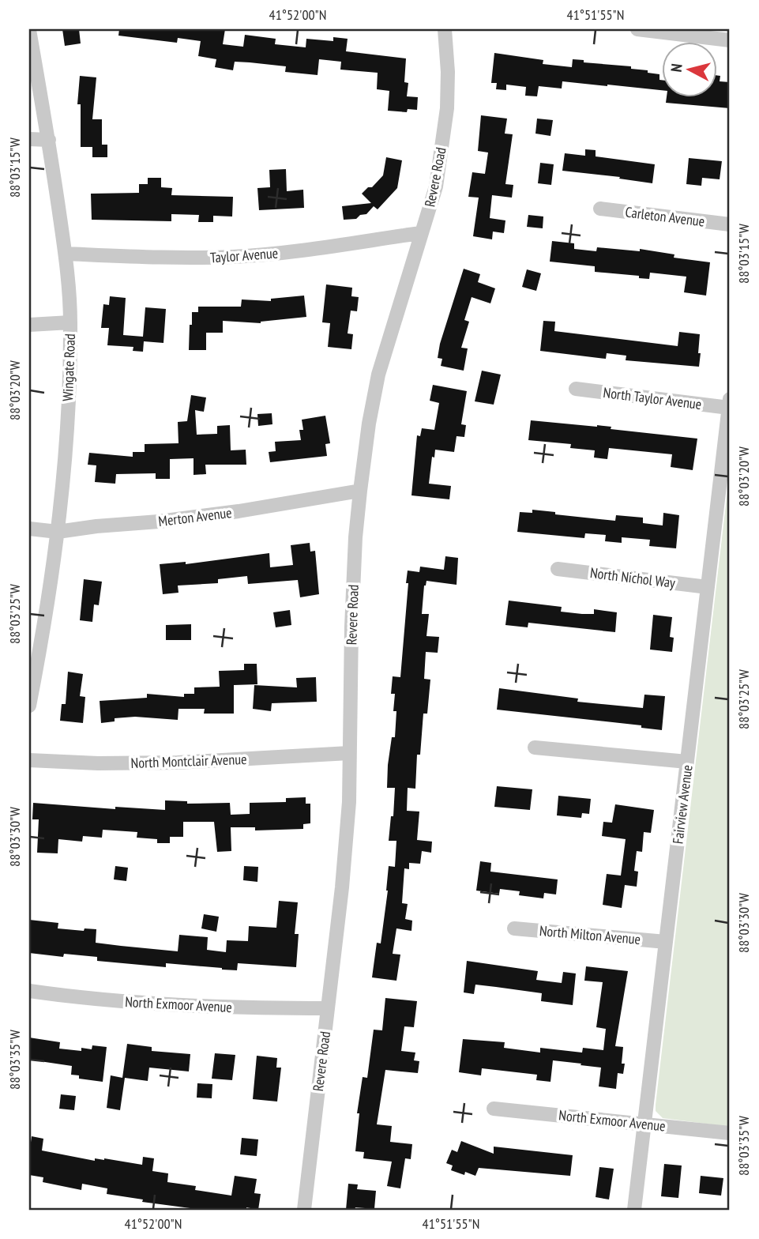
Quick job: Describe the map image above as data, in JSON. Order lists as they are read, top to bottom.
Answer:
{
  "streets": {
    "street": [
      "Revere Road",
      "Carleton Avenue",
      "Taylor Avenue",
      "Wingate Road",
      "North Taylor Avenue",
      "Merton Avenue",
      "North Nichol Way",
      "North Montclair Avenue",
      "Fairview Avenue",
      "North Milton Avenue",
      "North Exmoor Avenue"
    ]
  },
  "crossings": [
    ["Revere Road", "Taylor Avenue"],
    ["Revere Road", "Merton Avenue"],
    ["Revere Road", "North Montclair Avenue"],
    ["Revere Road", "North Exmoor Avenue"],
    ["Taylor Avenue", "Wingate Road"],
    ["Wingate Road", "Merton Avenue"],
    ["North Taylor Avenue", "Fairview Avenue"],
    ["North Nichol Way", "Fairview Avenue"],
    ["Fairview Avenue", "North Milton Avenue"],
    ["Fairview Avenue", "North Exmoor Avenue"]
  ],
  "north": "left",
  "coordinates": [
    "41°52'00\"N",
    "41°51'55\"N",
    "88°03'15\"W",
    "88°03'20\"W",
    "88°03'25\"W",
    "88°03'30\"W",
    "88°03'35\"W"
  ]
}
